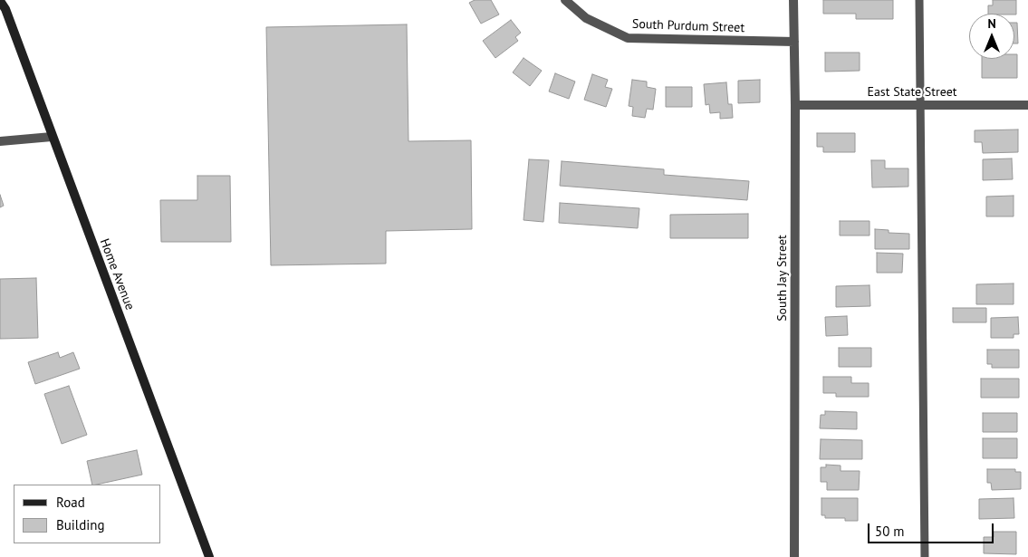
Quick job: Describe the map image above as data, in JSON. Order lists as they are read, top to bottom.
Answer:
{
  "streets": {
    "main road": ["Home Avenue"],
    "street": ["South Purdum Street", "East State Street", "South Jay Street"]
  },
  "crossings": [
    ["South Purdum Street", "South Jay Street"],
    ["East State Street", "South Jay Street"]
  ],
  "legend": ["Road", "Building"],
  "scale_bar": "50 m",
  "north": "top"
}
